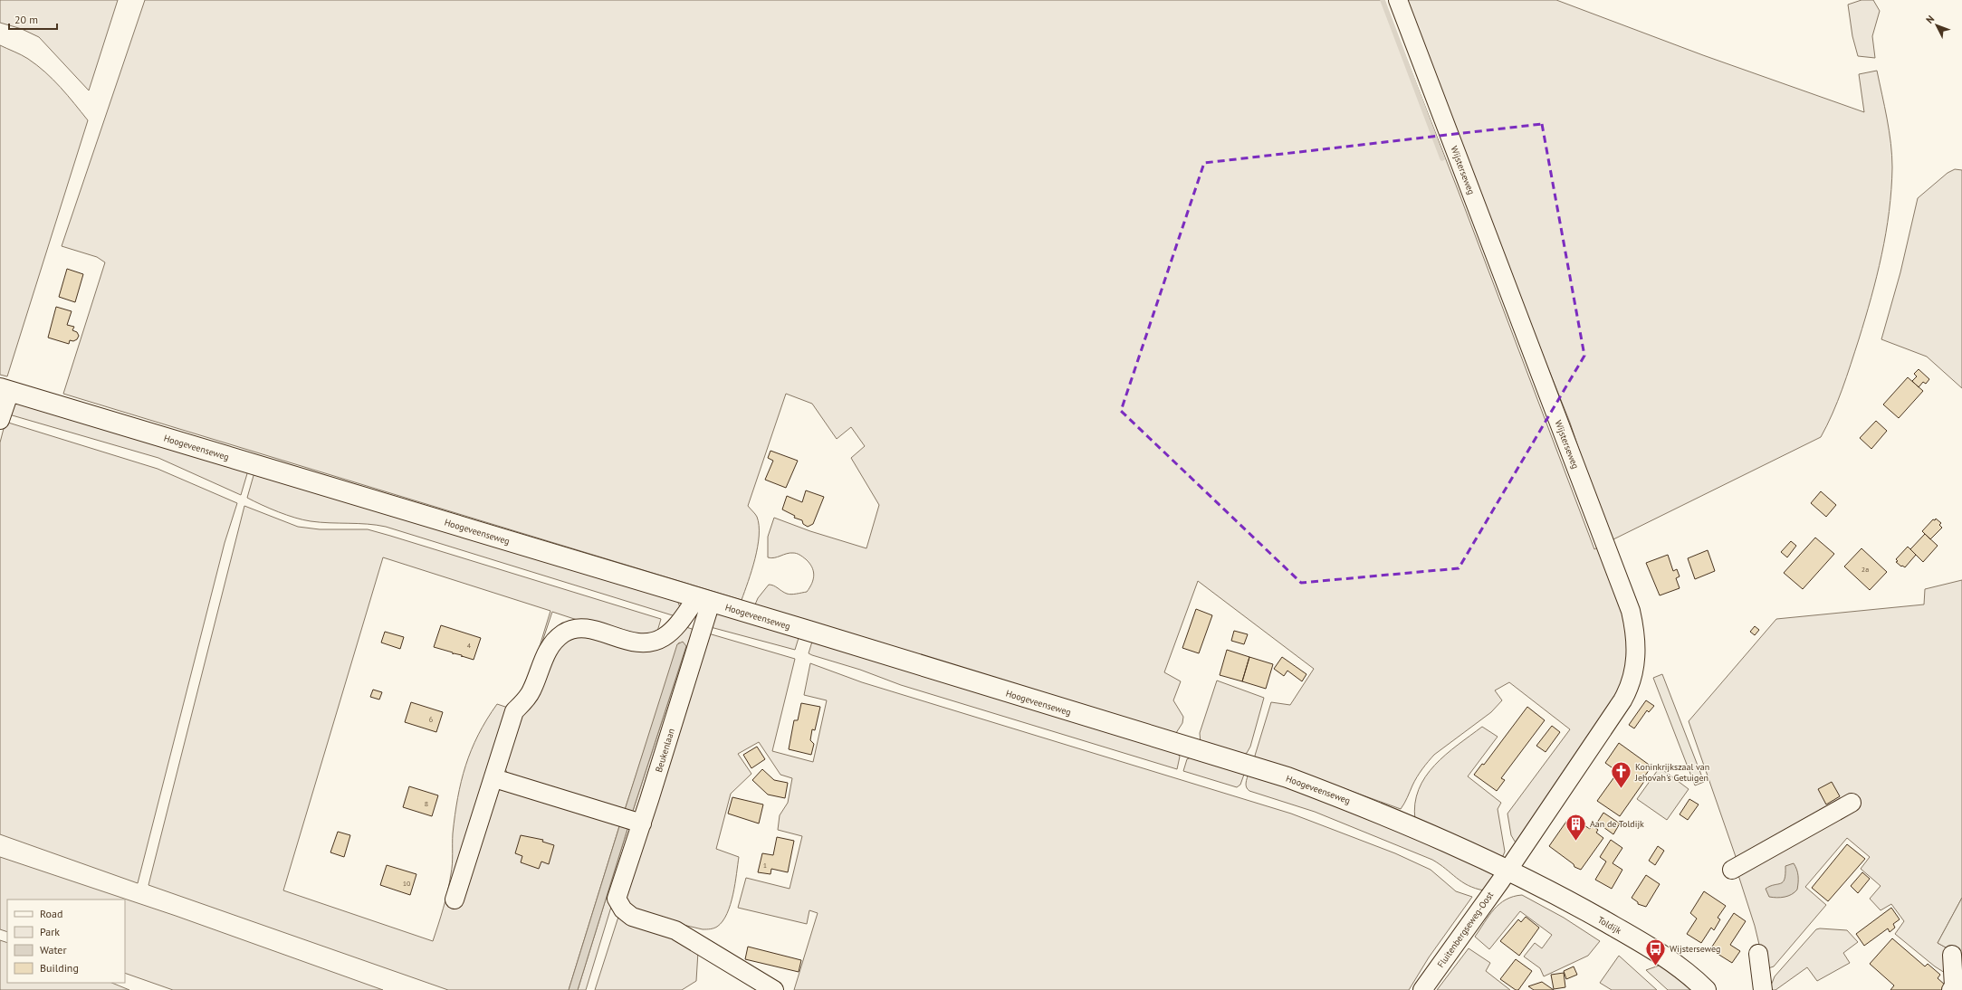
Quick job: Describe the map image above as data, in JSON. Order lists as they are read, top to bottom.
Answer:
{
  "streets": {
    "main road": ["Hoogeveenseweg", "Toldijk"],
    "street": ["Wijsterseweg", "Beukenlaan", "Fluitenbergseweg-Oost"]
  },
  "crossings": [
    ["Wijsterseweg", "Hoogeveenseweg"],
    ["Wijsterseweg", "Toldijk"],
    ["Wijsterseweg", "Fluitenbergseweg-Oost"],
    ["Hoogeveenseweg", "Beukenlaan"],
    ["Hoogeveenseweg", "Toldijk"],
    ["Hoogeveenseweg", "Fluitenbergseweg-Oost"],
    ["Toldijk", "Fluitenbergseweg-Oost"]
  ],
  "places": {
    "church": ["Koninkrijkszaal van Jehovah's Getuigen"],
    "building": ["Aan de Toldijk"],
    "bus stop": ["Wijsterseweg"]
  },
  "house_numbers": [
    "2a",
    "4",
    "6",
    "8",
    "1",
    "10"
  ],
  "legend": [
    "Road",
    "Park",
    "Water",
    "Building"
  ],
  "scale_bar": "20 m",
  "north": "top left"
}
